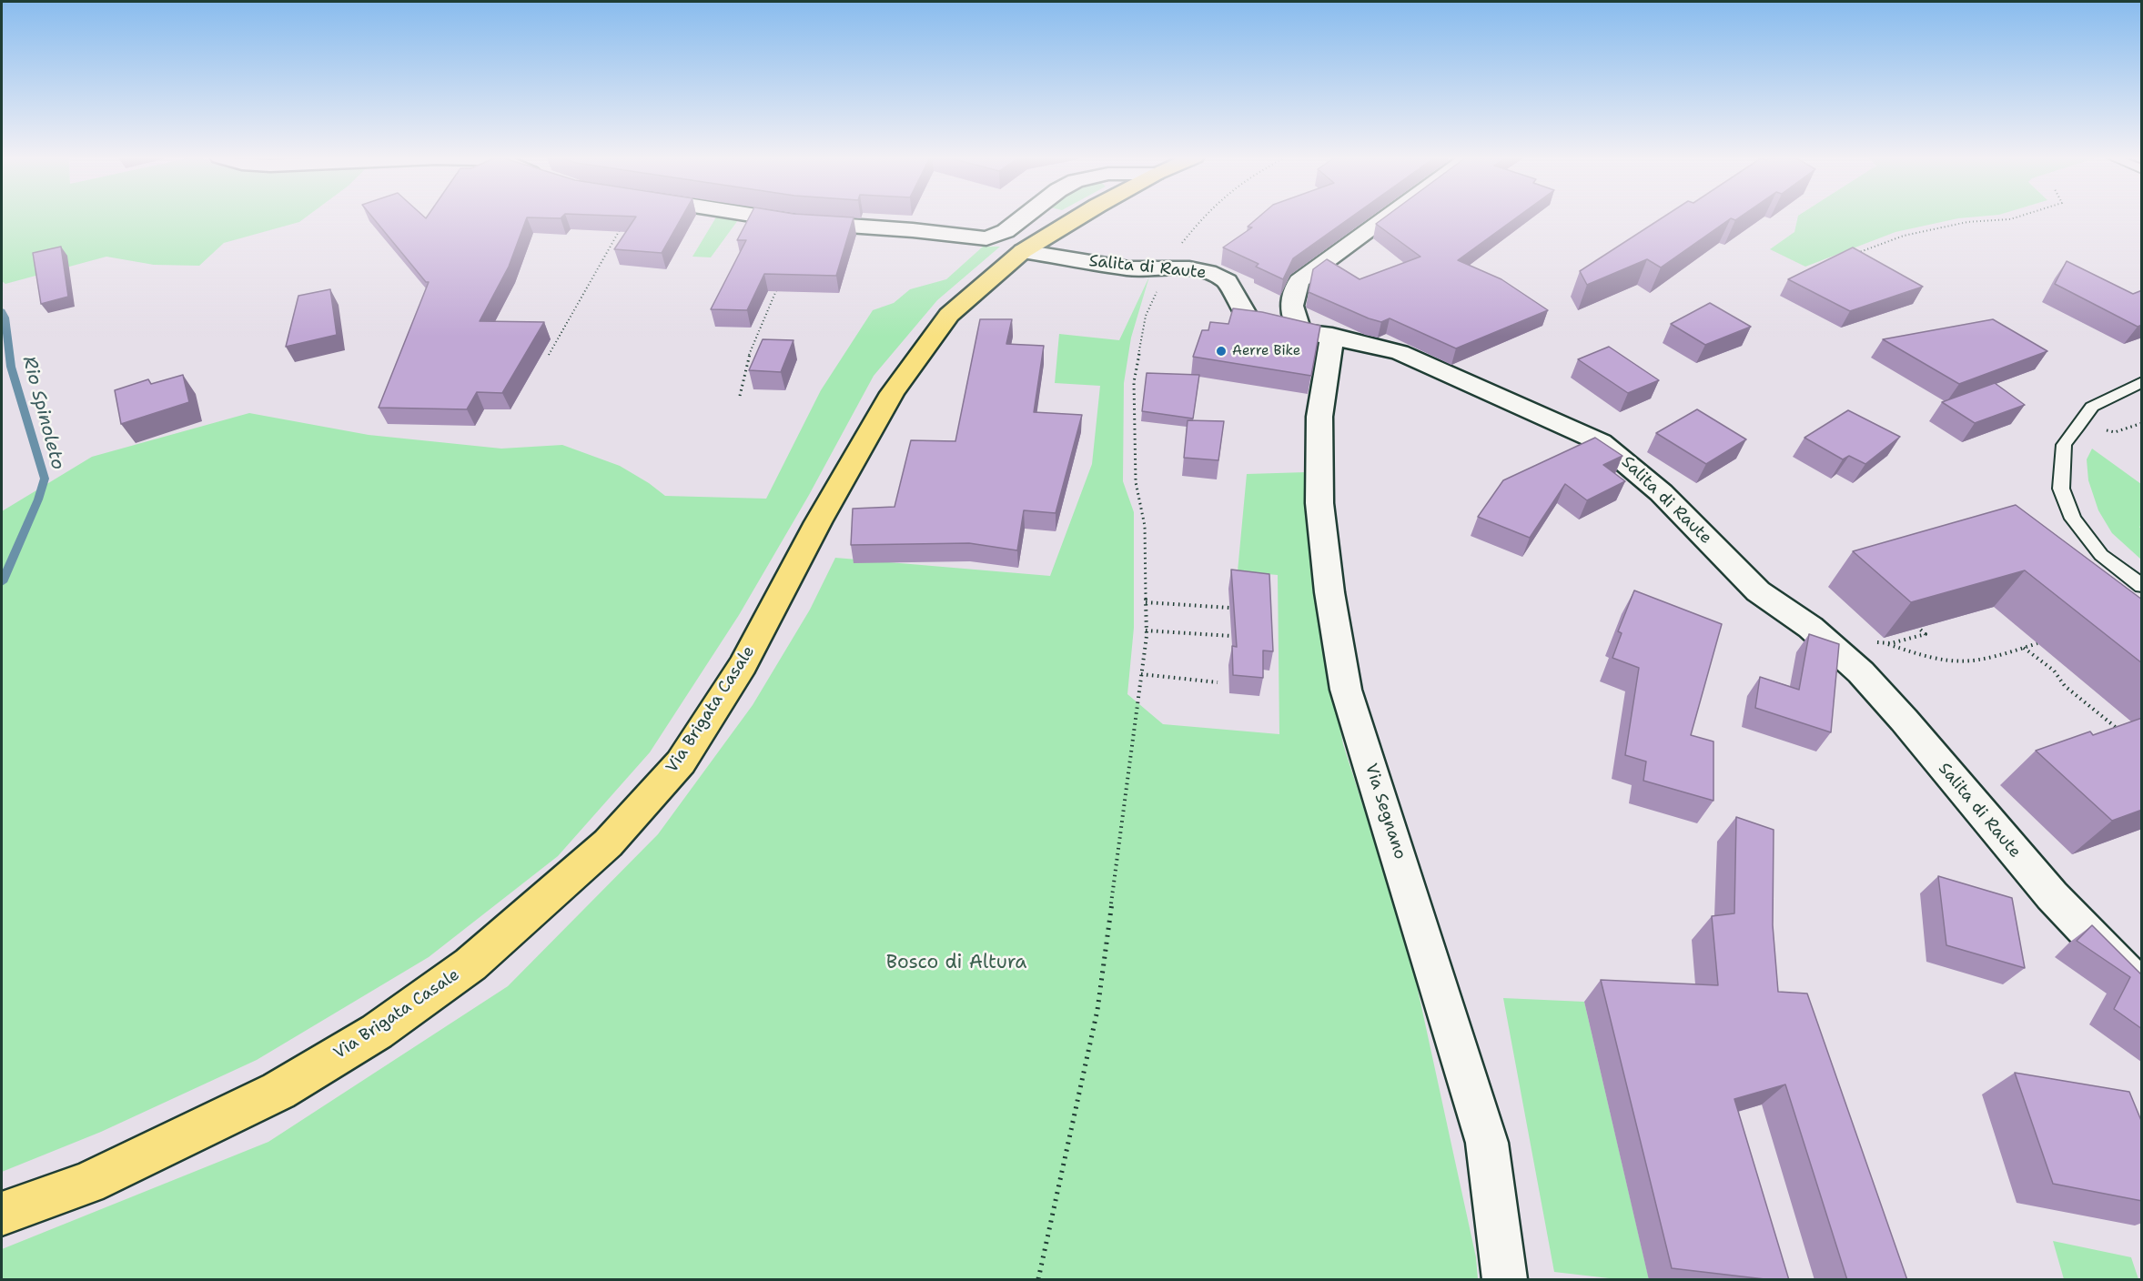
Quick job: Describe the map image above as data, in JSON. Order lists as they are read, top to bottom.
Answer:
{
  "streets": {
    "main road": ["Via Brigata Casale"],
    "street": ["Salita di Raute", "Via Segnano"]
  },
  "crossings": [
    ["Salita di Raute", "Via Brigata Casale"],
    ["Salita di Raute", "Via Segnano"]
  ],
  "water": ["Rio Spinoleto"],
  "parks": ["Bosco di Altura"],
  "places": ["Aerre Bike"]
}
